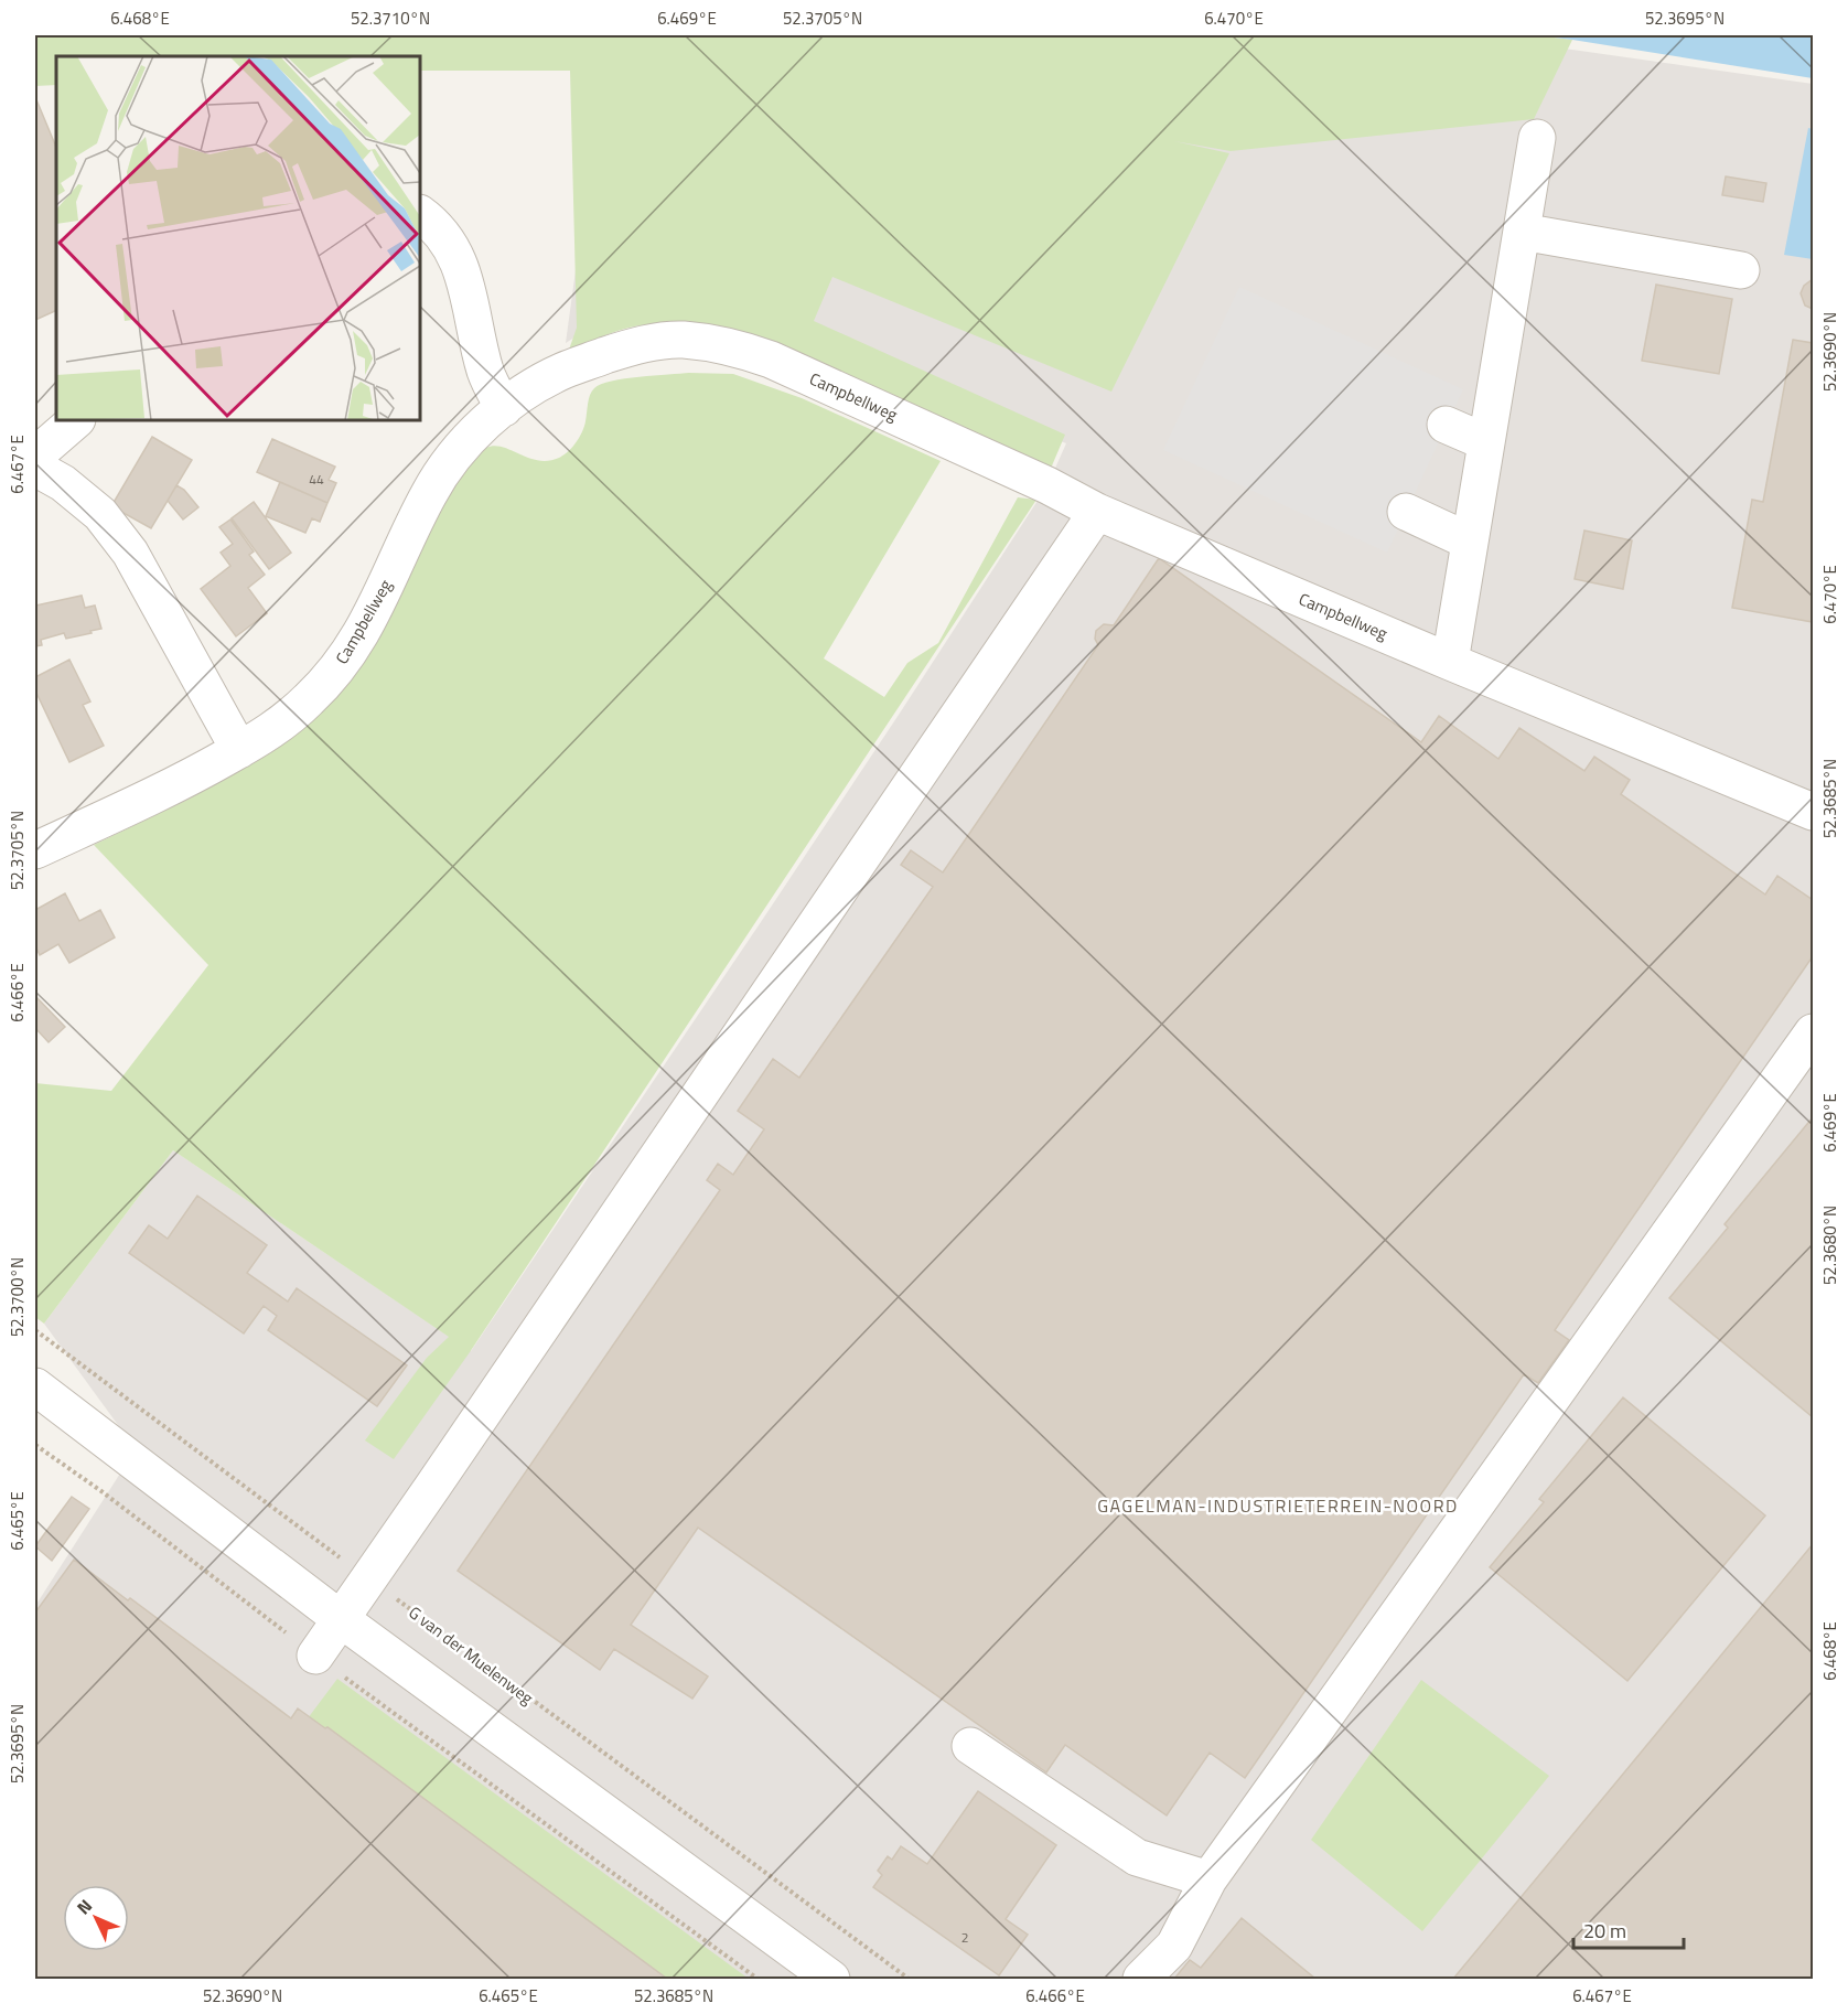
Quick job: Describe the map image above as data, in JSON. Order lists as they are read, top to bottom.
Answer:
{
  "streets": {
    "street": ["Campbellweg"],
    "path": ["G van der Muelenweg"]
  },
  "districts": ["GAGELMAN-INDUSTRIETERREIN-NOORD"],
  "house_numbers": ["44", "2"],
  "scale_bar": "20 m",
  "north": "top left",
  "coordinates": [
    "6.468°E",
    "52.3710°N",
    "6.469°E",
    "52.3705°N",
    "6.470°E",
    "52.3695°N",
    "52.3690°N",
    "6.467°E",
    "52.3685°N",
    "6.466°E",
    "52.3680°N",
    "52.3700°N",
    "6.465°E"
  ]
}
